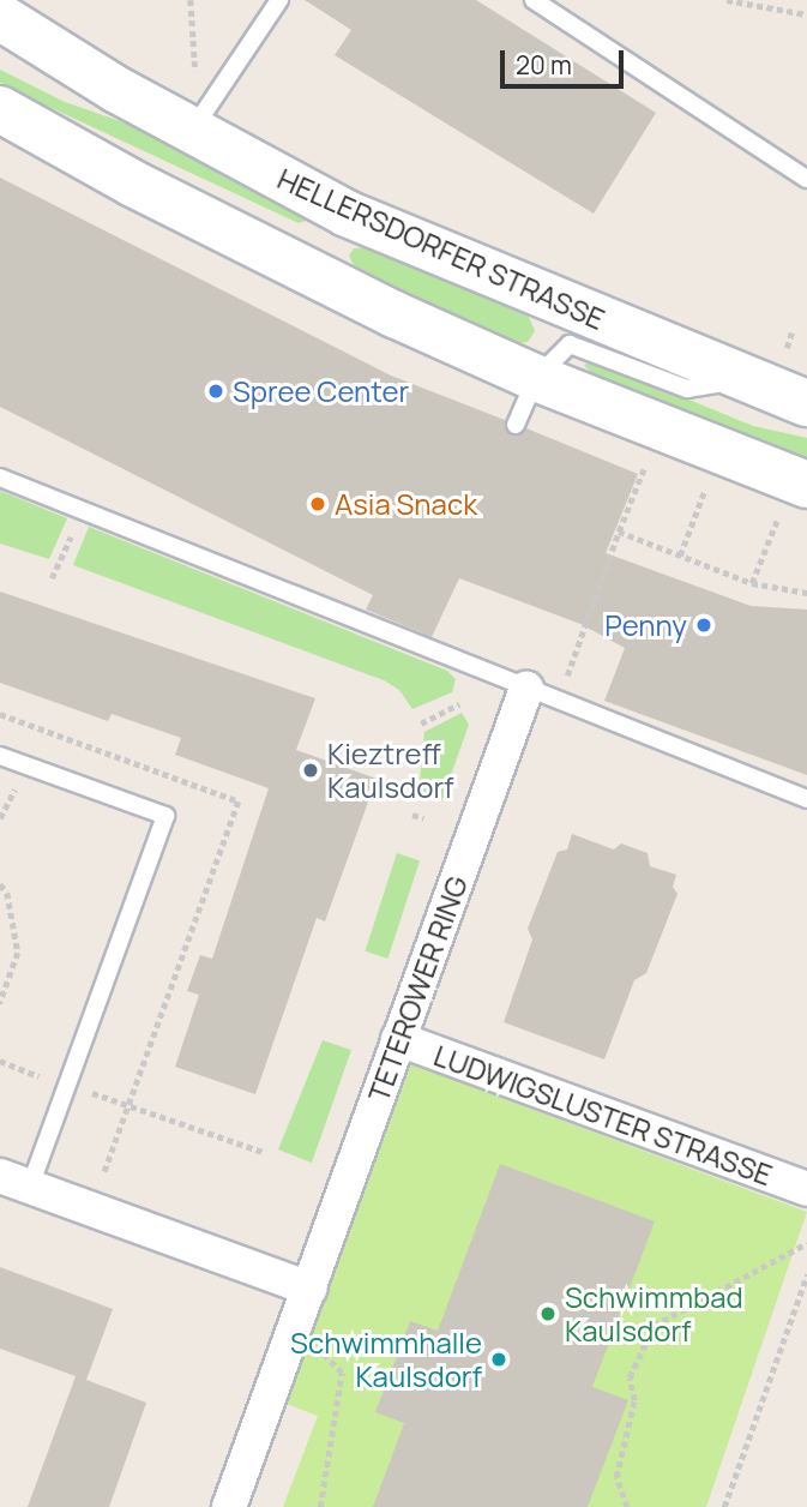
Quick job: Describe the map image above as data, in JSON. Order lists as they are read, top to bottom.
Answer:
{
  "streets": {
    "main road": ["HELLERSDORFER STRASSE"],
    "street": ["TETEROWER RING", "LUDWIGSLUSTER STRASSE"]
  },
  "crossings": [
    ["TETEROWER RING", "LUDWIGSLUSTER STRASSE"]
  ],
  "places": [
    "Spree Center",
    "Asia Snack",
    "Penny",
    "Kieztreff Kaulsdorf",
    "Schwimmbad Kaulsdorf",
    "Schwimmhalle Kaulsdorf"
  ],
  "scale_bar": "20 m"
}
